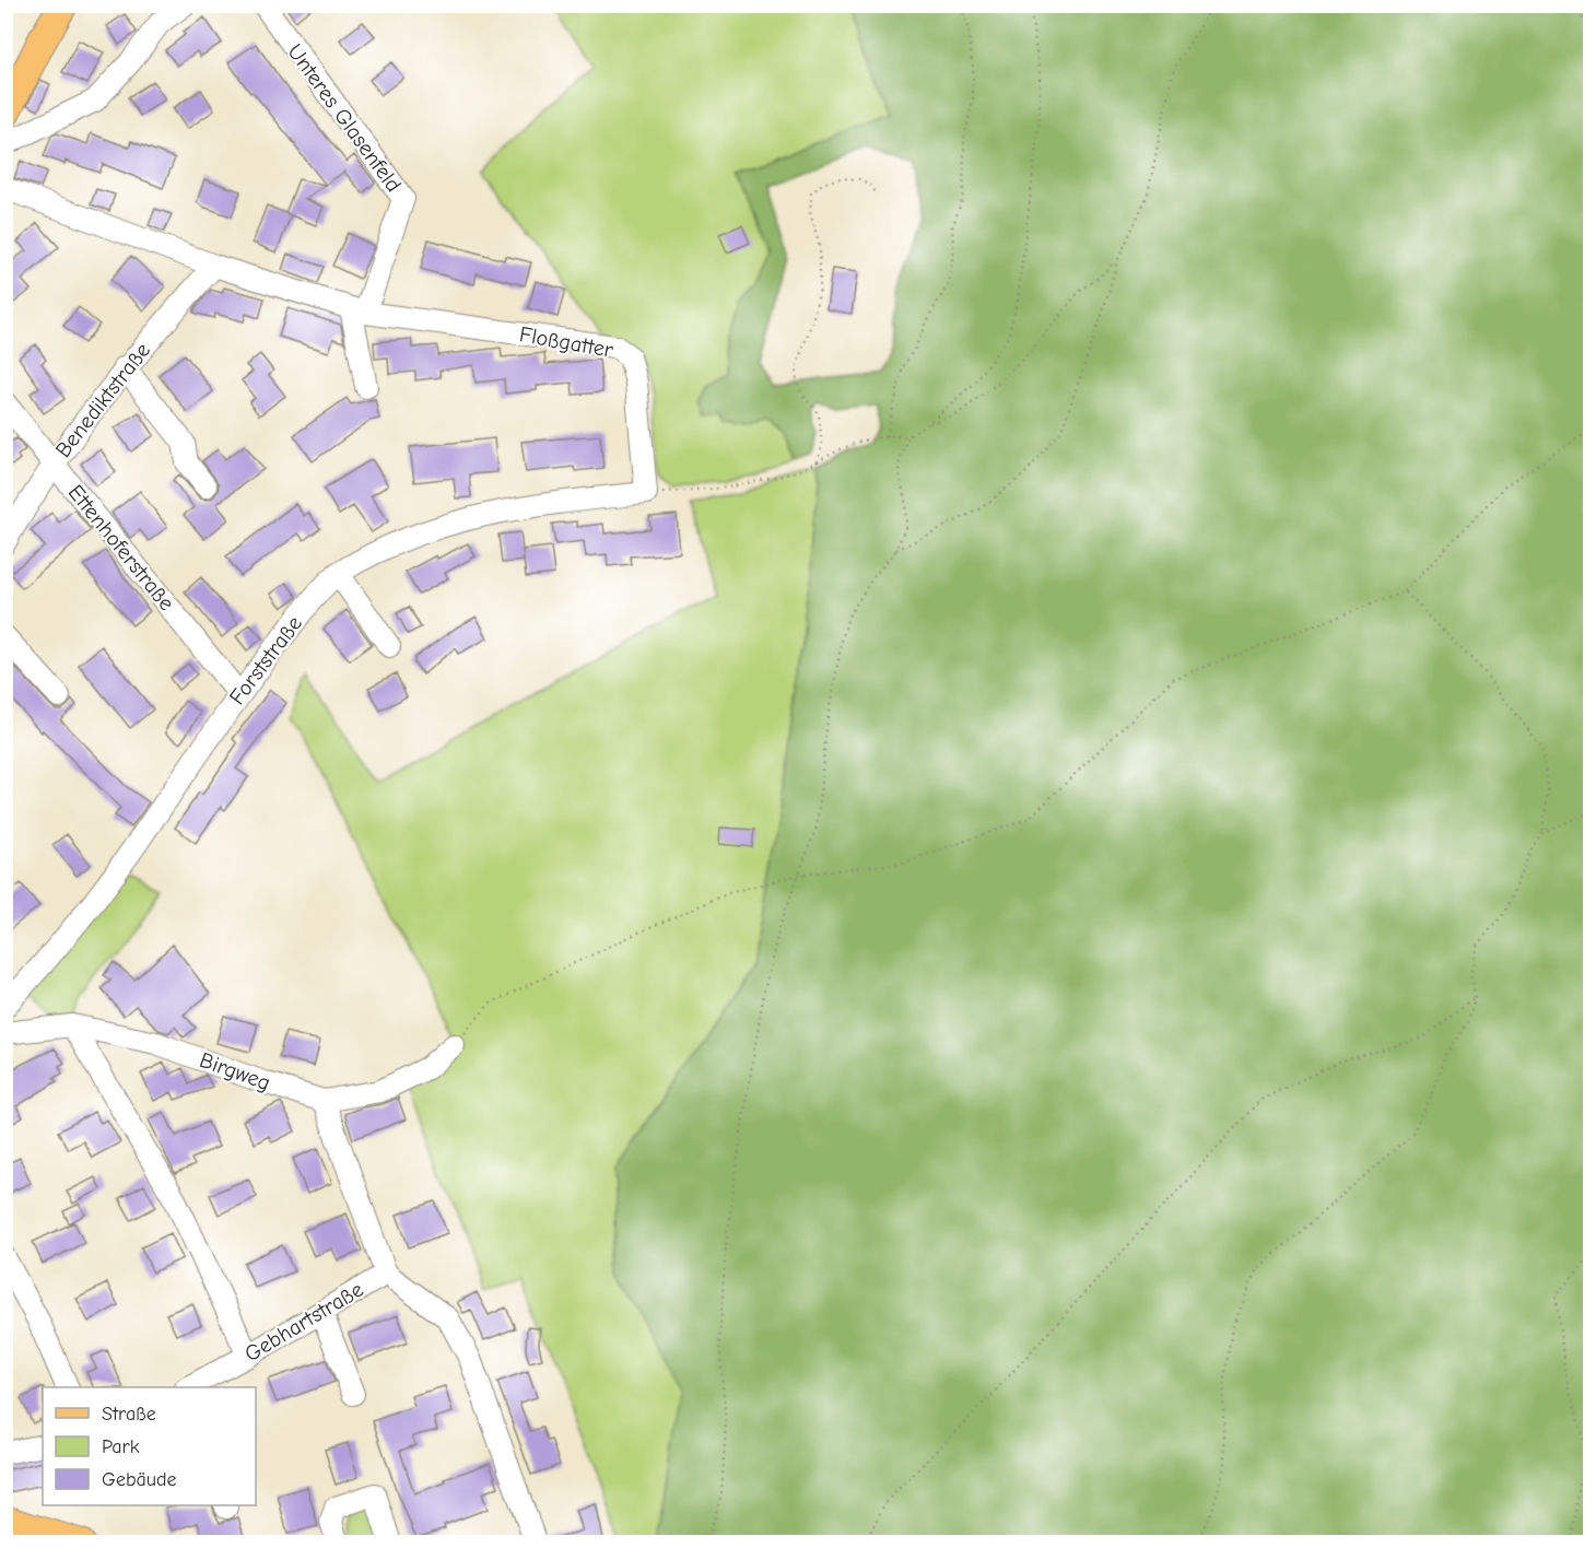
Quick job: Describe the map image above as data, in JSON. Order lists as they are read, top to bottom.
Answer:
{
  "streets": {
    "street": [
      "Unteres Glasenfeld",
      "Floßgatter",
      "Benediktstraße",
      "Ettenhoferstraße",
      "Forststraße",
      "Birgweg",
      "Gebhartstraße"
    ]
  },
  "crossings": [
    ["Unteres Glasenfeld", "Floßgatter"],
    ["Floßgatter", "Benediktstraße"],
    ["Floßgatter", "Forststraße"],
    ["Benediktstraße", "Ettenhoferstraße"],
    ["Ettenhoferstraße", "Forststraße"]
  ],
  "legend": ["Straße", "Park", "Gebäude"]
}
